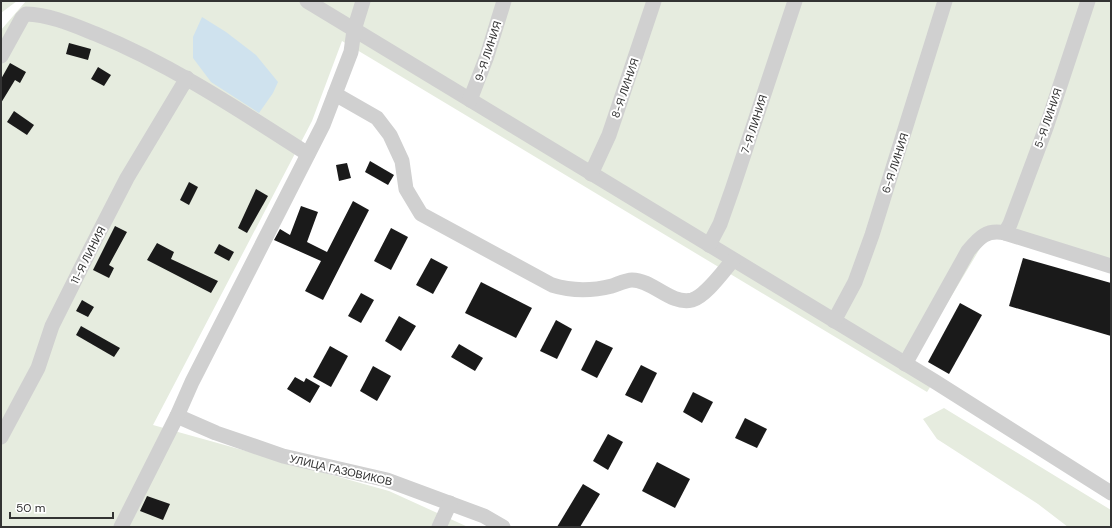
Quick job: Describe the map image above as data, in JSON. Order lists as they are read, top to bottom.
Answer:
{
  "streets": {
    "street": [
      "9-Я ЛИНИЯ",
      "8-Я ЛИНИЯ",
      "5-Я ЛИНИЯ",
      "7-Я ЛИНИЯ",
      "6-Я ЛИНИЯ",
      "11-Я ЛИНИЯ",
      "УЛИЦА ГАЗОВИКОВ"
    ]
  },
  "scale_bar": "50 m"
}
